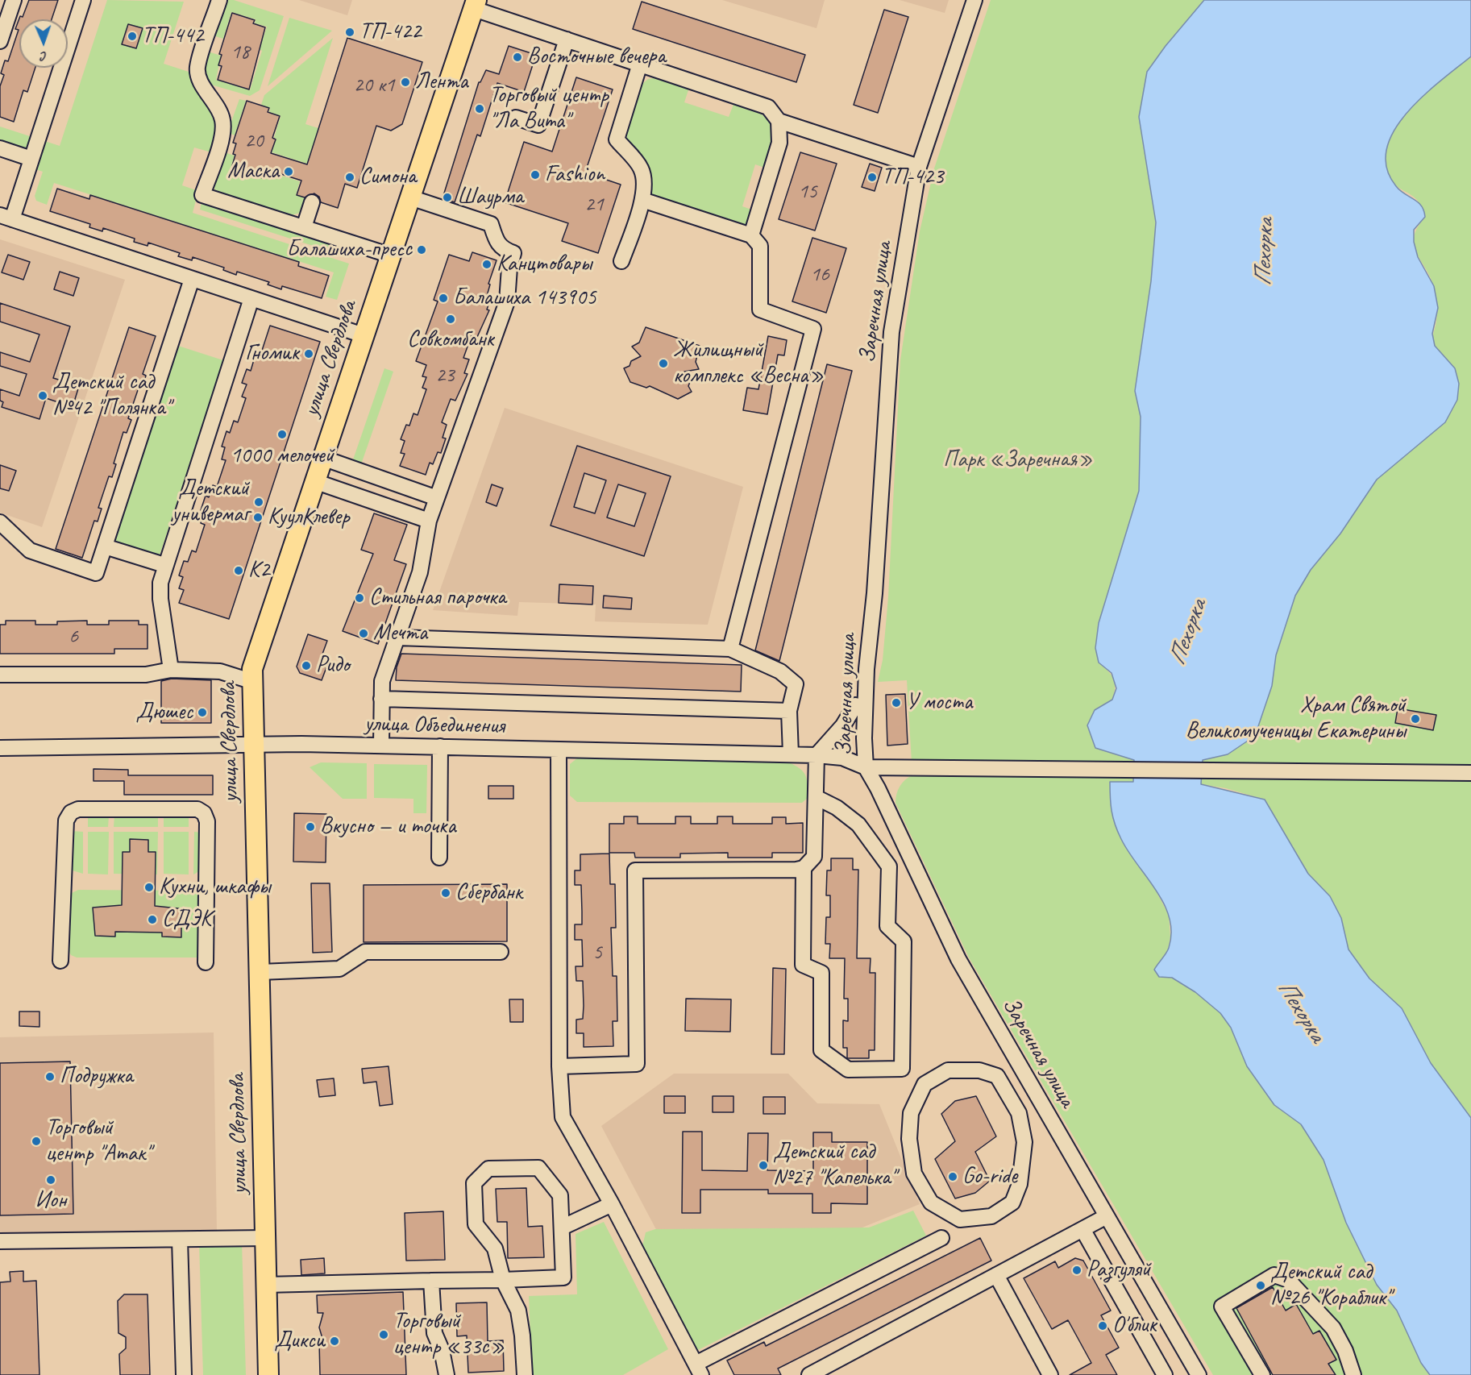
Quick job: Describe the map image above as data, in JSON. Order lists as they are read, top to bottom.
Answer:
{
  "streets": {
    "main road": ["улица Свердлова"],
    "street": ["Заречная улица", "улица Объединения"]
  },
  "crossings": [
    ["Заречная улица", "улица Объединения"],
    ["улица Свердлова", "улица Объединения"]
  ],
  "water": ["Пехорка"],
  "parks": ["Парк «Заречная»"],
  "places": [
    "ТП-422",
    "ТП-442",
    "Восточные вечера",
    "Лента",
    "Торговый центр \"Ла Вита\"",
    "Маска",
    "Fashion",
    "Симона",
    "ТП-423",
    "Шаурма",
    "Балашиха-пресс",
    "Канцтовары",
    "Балашиха 143905",
    "Совкомбанк",
    "Гномик",
    "Жилищный комплекс «Весна»",
    "Детский сад №42 \"Полянка\"",
    "1000 мелочей",
    "Детский универмаг",
    "КуулКлевер",
    "К2",
    "Стильная парочка",
    "Мечта",
    "Ридо",
    "У моста",
    "Дюшес",
    "Храм Святой Великомученицы Екатерины",
    "Вкусно — и точка",
    "Кухни, шкафы",
    "Сбербанк",
    "СДЭК",
    "Подружка",
    "Торговый центр \"Атак\"",
    "Детский сад №27 \"Капелька\"",
    "Go-ride",
    "Ион",
    "Разгуляй",
    "Детский сад №26 \"Кораблик\"",
    "О'блик",
    "Торговый центр «33с»",
    "Дикси"
  ],
  "house_numbers": [
    "18",
    "20 к1",
    "20",
    "15",
    "21",
    "16",
    "23",
    "6",
    "5"
  ],
  "north": "bottom"
}
